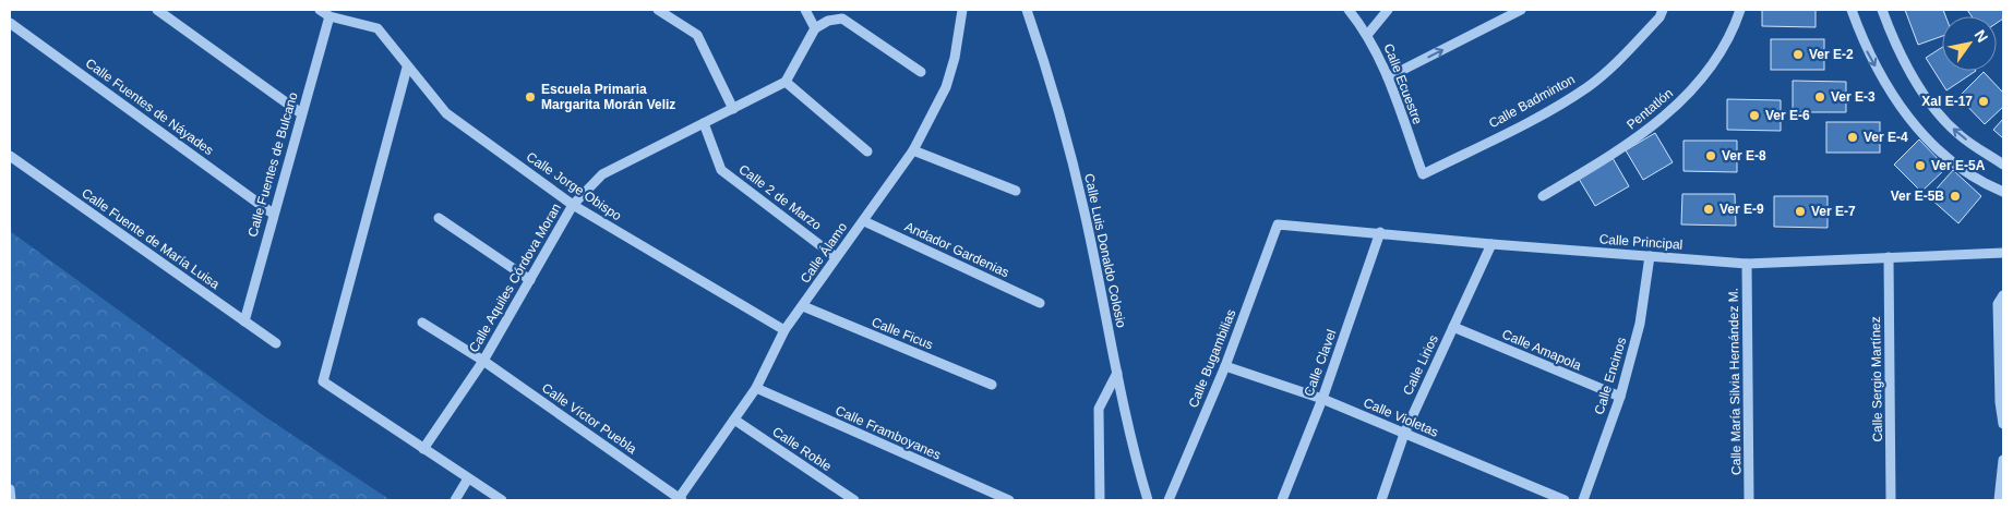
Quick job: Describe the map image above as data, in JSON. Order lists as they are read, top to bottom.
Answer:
{
  "streets": {
    "street": [
      "Calle Ecuestre",
      "Calle Badminton",
      "Calle Fuentes de Náyades",
      "Pentatlón",
      "Calle Fuentes de Bulcano",
      "Calle Jorge Obispo",
      "Calle 2 de Marzo",
      "Calle Fuente de María Luisa",
      "Calle Principal",
      "Andador Gardenias",
      "Calle Luis Donaldo Colosio",
      "Calle Álamo",
      "Calle Aquiles Córdova Moran",
      "Calle Ficus",
      "Calle Amapola",
      "Calle Bugambilias",
      "Calle Clavel",
      "Calle Lirios",
      "Calle Encinos",
      "Calle Sergio Martínez",
      "Calle María Silvia Hernández M.",
      "Calle Violetas",
      "Calle Víctor Puebla",
      "Calle Framboyanes",
      "Calle Roble"
    ]
  },
  "crossings": [
    ["Calle Ecuestre", "Calle Badminton"],
    ["Calle Fuentes de Náyades", "Calle Fuentes de Bulcano"],
    ["Calle Fuentes de Bulcano", "Calle Jorge Obispo"],
    ["Calle Fuentes de Bulcano", "Calle Fuente de María Luisa"],
    ["Calle Jorge Obispo", "Calle Álamo"],
    ["Calle Jorge Obispo", "Calle Aquiles Córdova Moran"],
    ["Calle 2 de Marzo", "Calle Álamo"],
    ["Calle 2 de Marzo", "Calle Aquiles Córdova Moran"],
    ["Calle Principal", "Calle Bugambilias"],
    ["Calle Principal", "Calle Clavel"],
    ["Calle Principal", "Calle Lirios"],
    ["Calle Principal", "Calle Encinos"],
    ["Calle Principal", "Calle Sergio Martínez"],
    ["Calle Principal", "Calle María Silvia Hernández M."],
    ["Andador Gardenias", "Calle Álamo"],
    ["Calle Álamo", "Calle Ficus"],
    ["Calle Álamo", "Calle Víctor Puebla"],
    ["Calle Álamo", "Calle Framboyanes"],
    ["Calle Álamo", "Calle Roble"],
    ["Calle Aquiles Córdova Moran", "Calle Víctor Puebla"],
    ["Calle Amapola", "Calle Lirios"],
    ["Calle Amapola", "Calle Encinos"],
    ["Calle Bugambilias", "Calle Violetas"],
    ["Calle Clavel", "Calle Violetas"],
    ["Calle Lirios", "Calle Violetas"]
  ],
  "places": [
    "Ver E-2",
    "Escuela Primaria Margarita Morán Veliz",
    "Ver E-3",
    "Xal E-17",
    "Ver E-6",
    "Ver E-4",
    "Ver E-8",
    "Ver E-5A",
    "Ver E-5B",
    "Ver E-9",
    "Ver E-7"
  ],
  "north": "top right"
}
